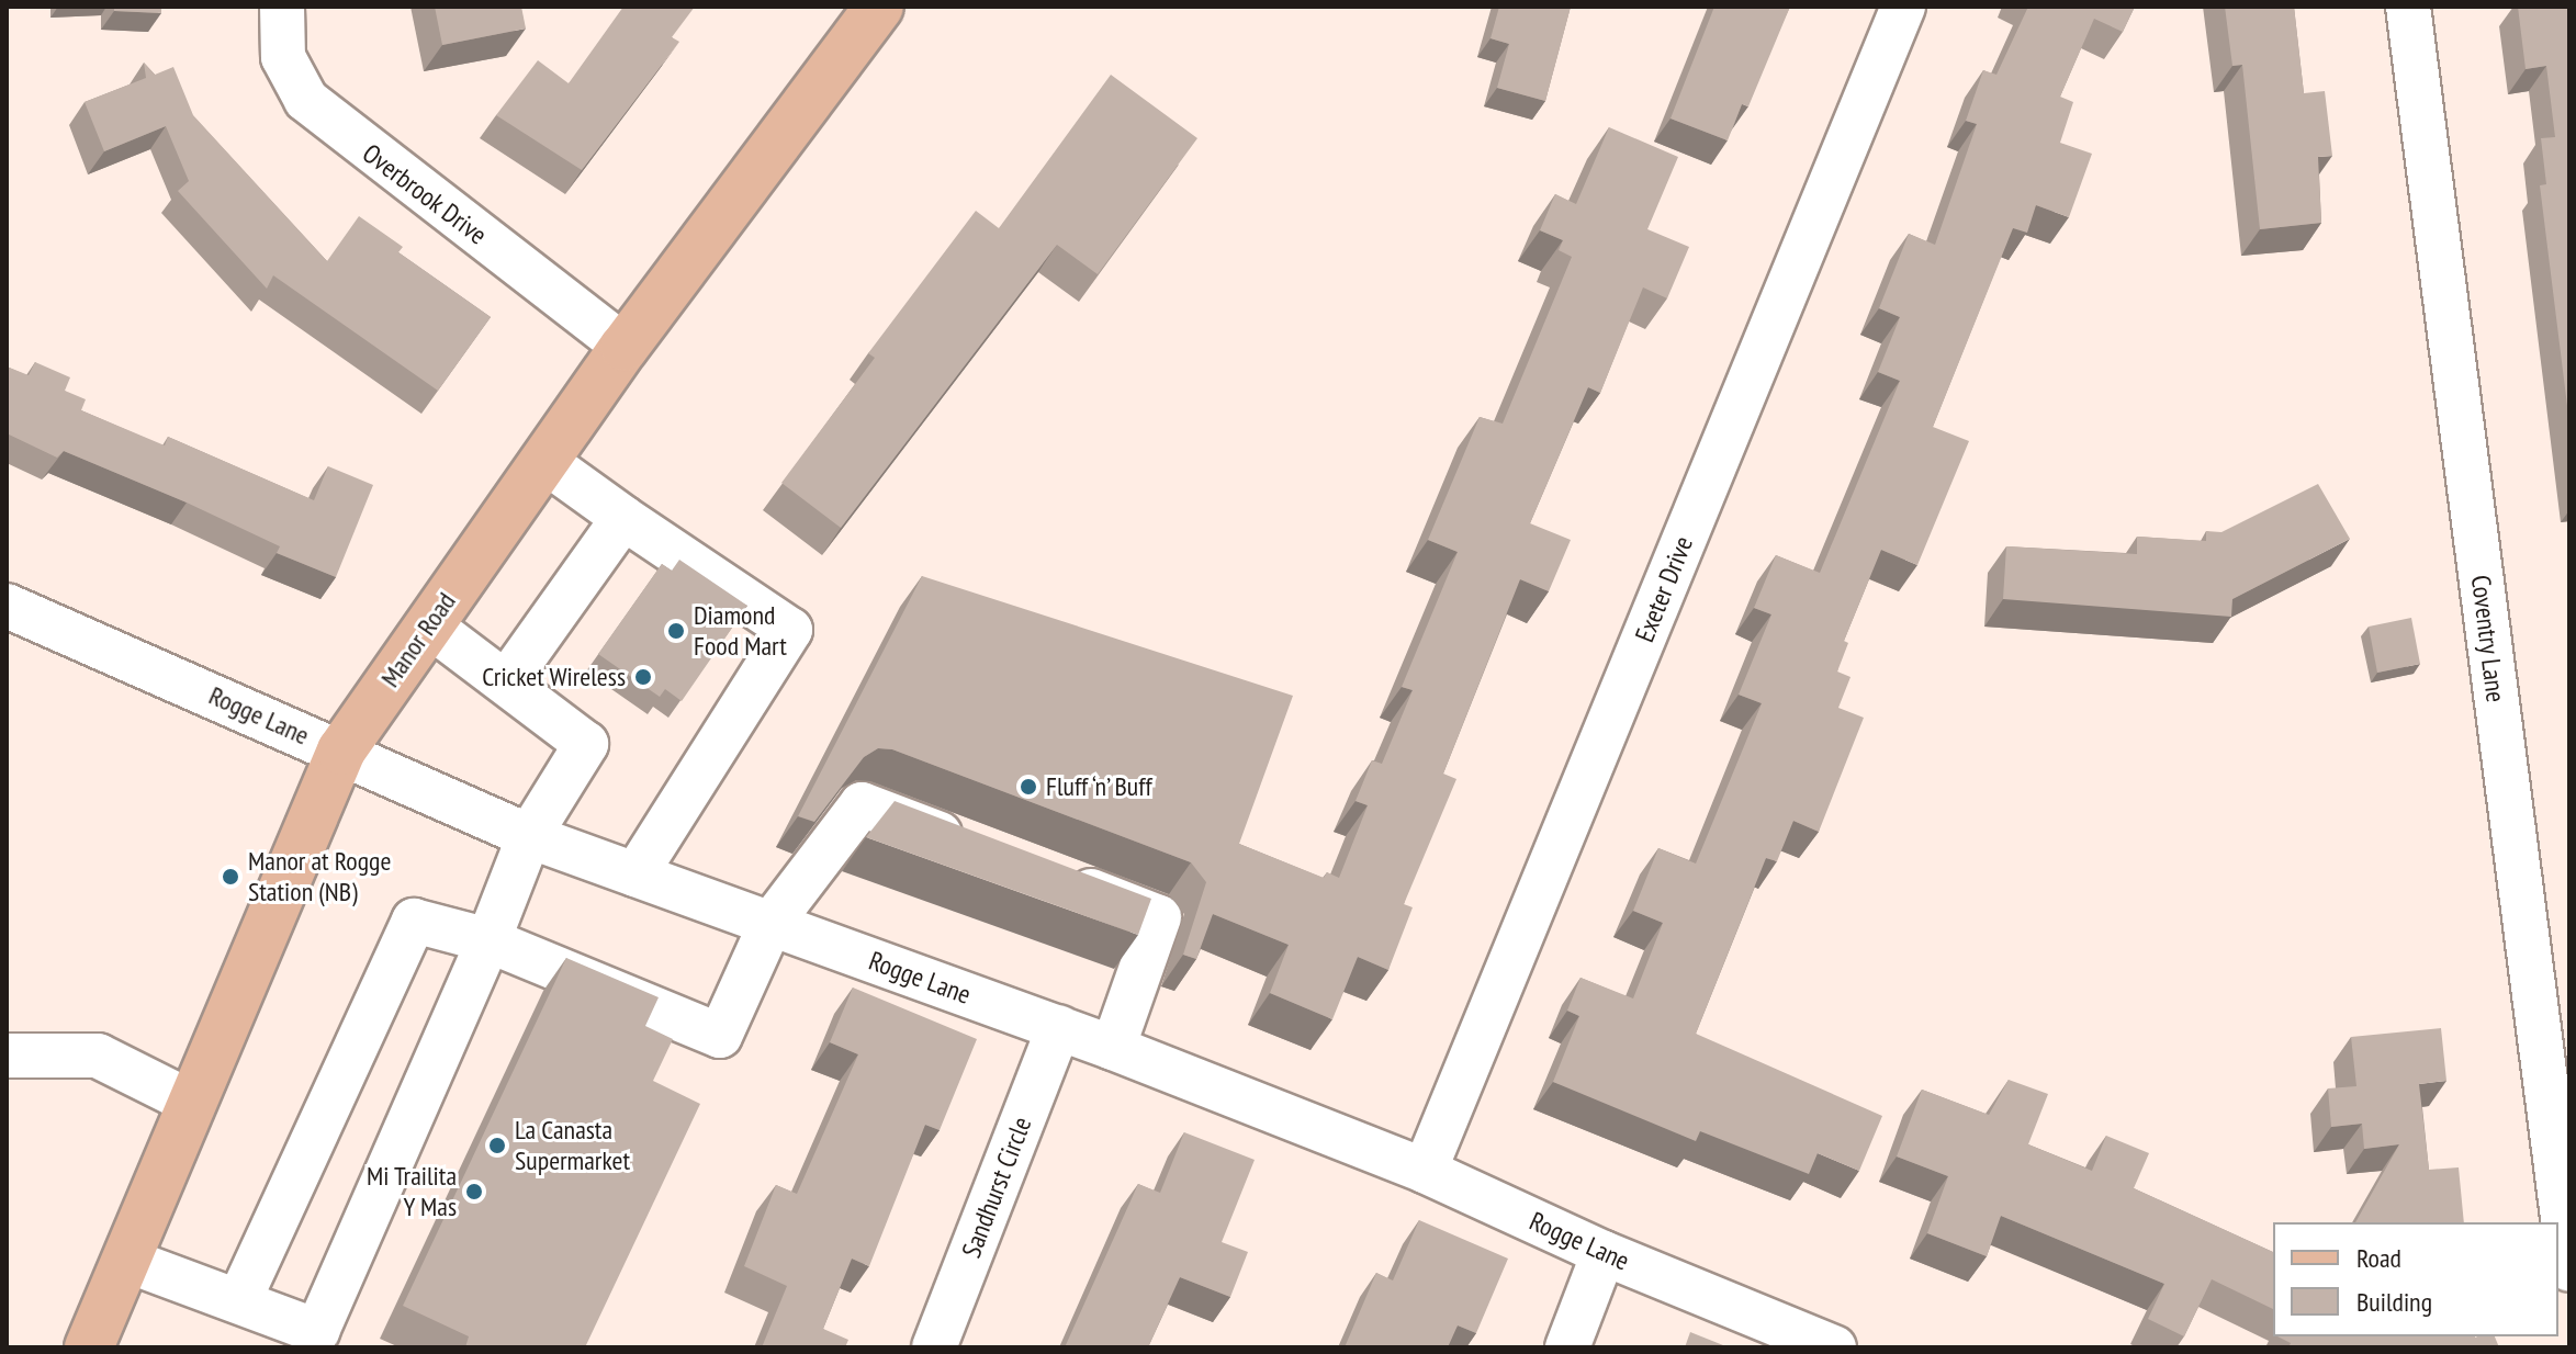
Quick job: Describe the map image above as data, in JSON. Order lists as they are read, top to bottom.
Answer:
{
  "streets": {
    "main road": ["Manor Road"],
    "street": [
      "Overbrook Drive",
      "Exeter Drive",
      "Coventry Lane",
      "Rogge Lane",
      "Sandhurst Circle"
    ]
  },
  "crossings": [
    ["Overbrook Drive", "Manor Road"],
    ["Exeter Drive", "Rogge Lane"],
    ["Manor Road", "Rogge Lane"],
    ["Rogge Lane", "Sandhurst Circle"]
  ],
  "places": [
    "Diamond Food Mart",
    "Cricket Wireless",
    "Fluff ‘n’ Buff",
    "Manor at Rogge Station (NB)",
    "La Canasta Supermarket",
    "Mi Trailita Y Mas"
  ],
  "legend": ["Road", "Building"]
}
